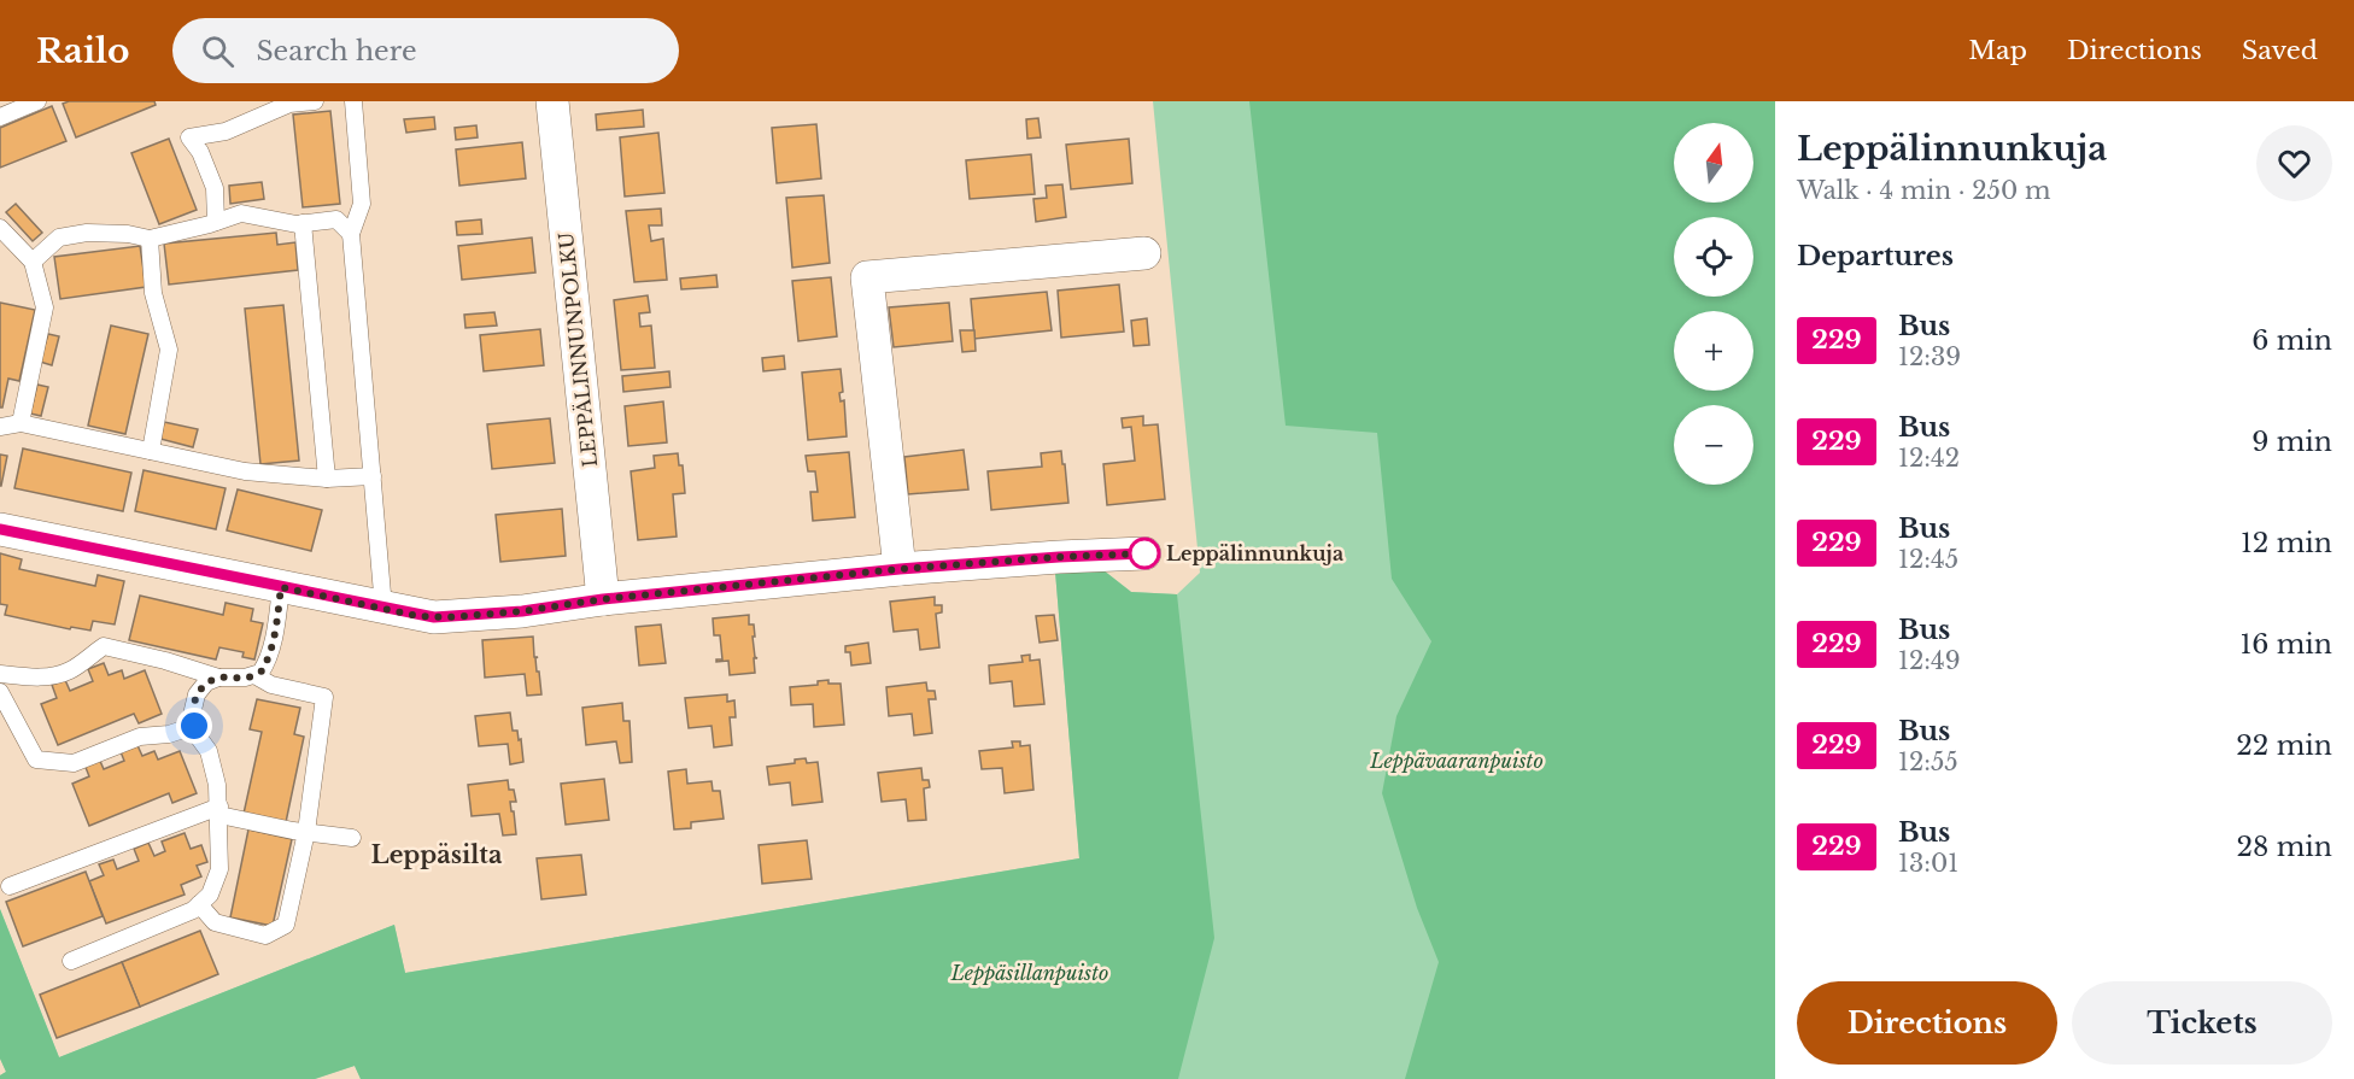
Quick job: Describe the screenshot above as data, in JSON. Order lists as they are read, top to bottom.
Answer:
{
  "streets": {
    "street": ["LEPPÄLINNUNPOLKU"]
  },
  "districts": ["Leppäsilta"],
  "parks": ["Leppävaaranpuisto", "Leppäsillanpuisto"],
  "places": ["Leppälinnunkuja"],
  "lines": ["bus line 229"],
  "north": "top",
  "page": {
    "header": "Railo",
    "search": "Search here",
    "nav": ["Map", "Directions", "Saved"],
    "heading": [
      ["Leppälinnunkuja", "Walk · 4 min · 250 m"],
      "Departures"
    ],
    "map_buttons": ["+", "−"],
    "list": [
      {
        "mark": "229",
        "name": "Bus",
        "note": "12:39",
        "value": "6 min"
      },
      {
        "mark": "229",
        "name": "Bus",
        "note": "12:42",
        "value": "9 min"
      },
      {
        "mark": "229",
        "name": "Bus",
        "note": "12:45",
        "value": "12 min"
      },
      {
        "mark": "229",
        "name": "Bus",
        "note": "12:49",
        "value": "16 min"
      },
      {
        "mark": "229",
        "name": "Bus",
        "note": "12:55",
        "value": "22 min"
      },
      {
        "mark": "229",
        "name": "Bus",
        "note": "13:01",
        "value": "28 min"
      }
    ],
    "buttons": ["Directions", "Tickets"]
  }
}
